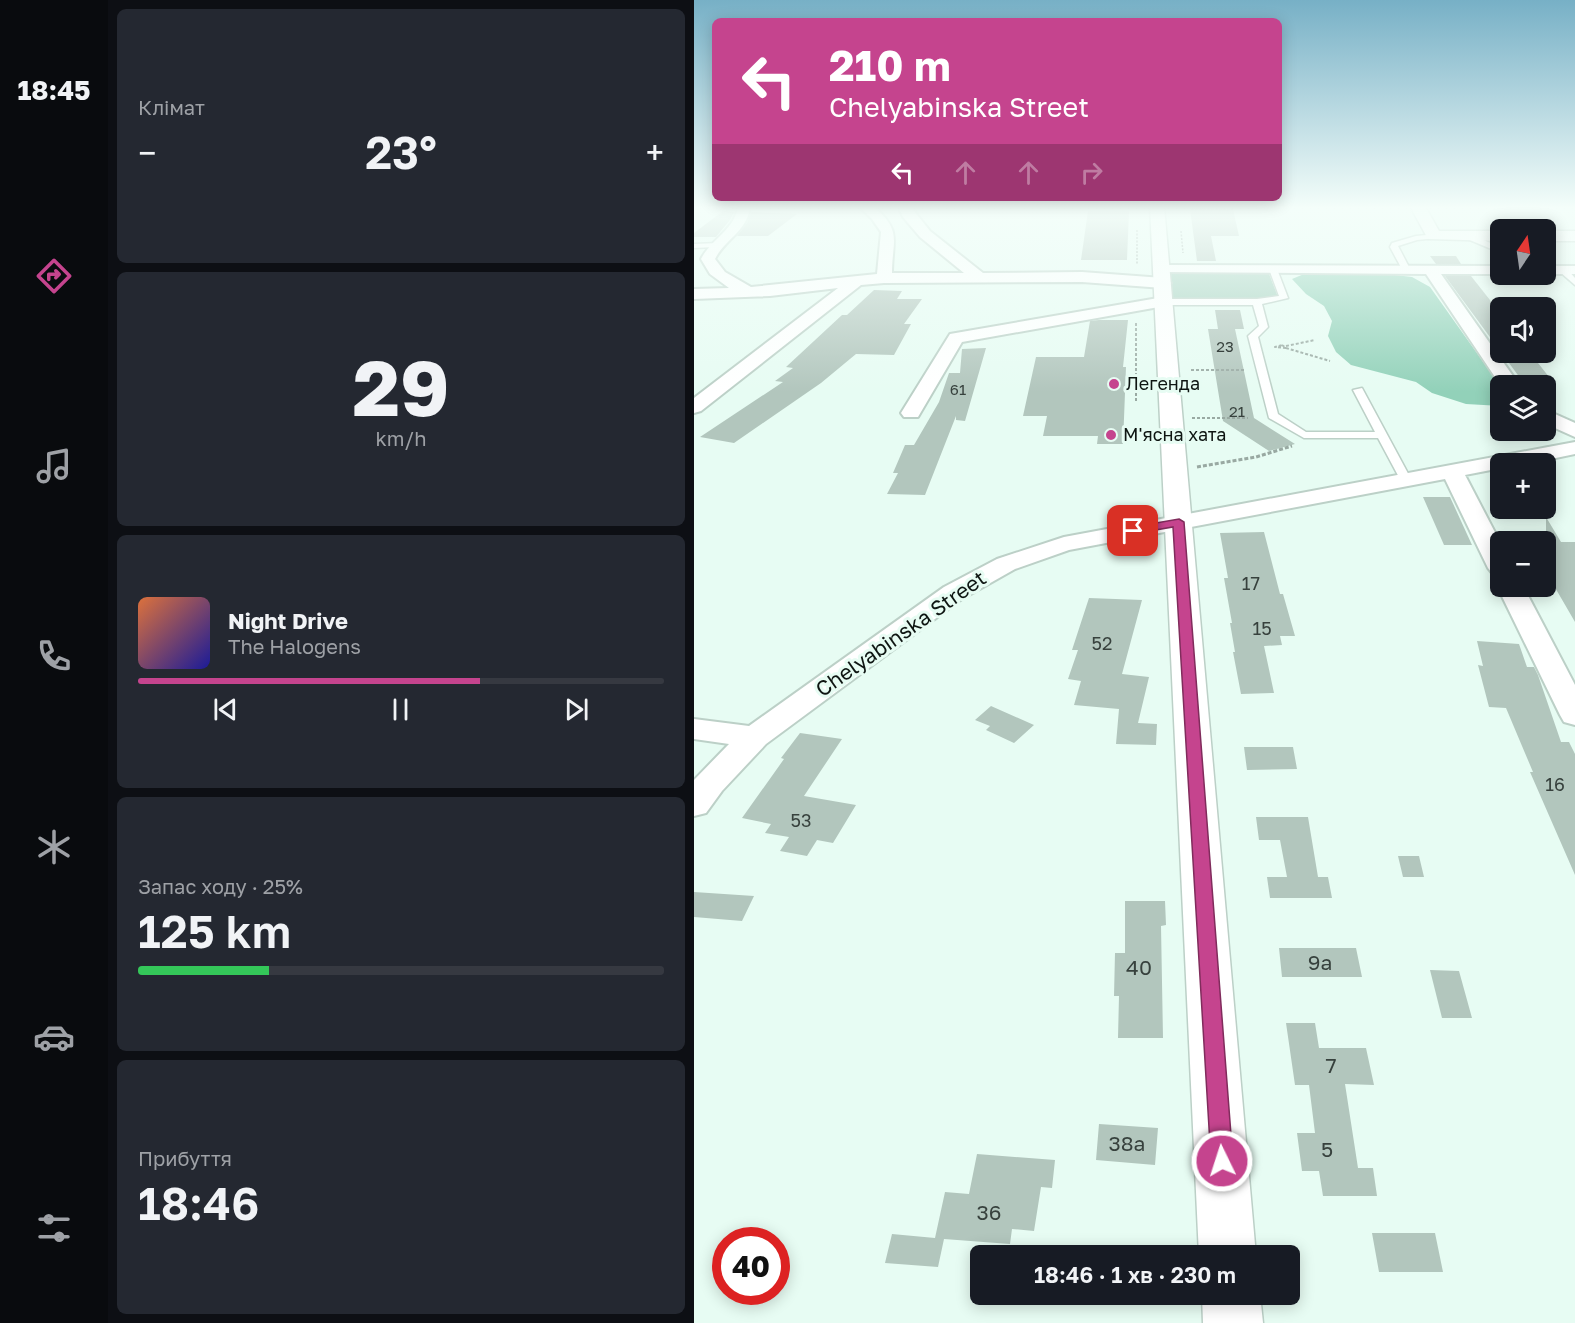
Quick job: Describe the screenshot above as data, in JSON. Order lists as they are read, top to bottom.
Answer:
{
  "streets": {
    "street": ["Chelyabinska Street"]
  },
  "places": ["Легенда", "М'ясна хата"],
  "house_numbers": [
    "23",
    "61",
    "21",
    "17",
    "15",
    "52",
    "16",
    "53",
    "9а",
    "40",
    "7",
    "38а",
    "5",
    "36"
  ],
  "north": "top",
  "page": {
    "tabs": "18:45",
    "tile": [
      "Клімат",
      ["29", "km/h"],
      ["Запас ходу · 25%", "125 km"],
      ["Прибуття", "18:46"]
    ],
    "turn": ["210 m", "Chelyabinska Street"],
    "heat": ["−", "23°", "+"],
    "map_buttons": ["+", "−"],
    "song": ["Night Drive", "The Halogens"],
    "limit": "40",
    "trip": "18:46 · 1 хв · 230 m"
  }
}
